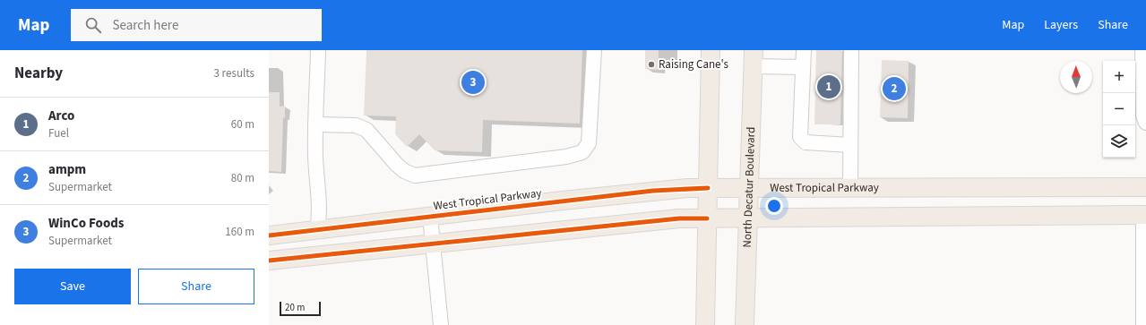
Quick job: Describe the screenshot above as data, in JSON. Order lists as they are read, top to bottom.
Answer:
{
  "streets": {
    "main road": ["North Decatur Boulevard", "West Tropical Parkway"]
  },
  "crossings": [
    ["North Decatur Boulevard", "West Tropical Parkway"]
  ],
  "places": ["Raising Cane's"],
  "scale_bar": "20 m",
  "north": "top",
  "page": {
    "header": "Map",
    "search": "Search here",
    "nav": ["Map", "Layers", "Share"],
    "heading": ["Nearby", "3 results"],
    "map_buttons": ["+", "−"],
    "pins": ["3", "1", "2"],
    "list": [
      {
        "mark": "1",
        "name": "Arco",
        "note": "Fuel",
        "value": "60 m"
      },
      {
        "mark": "2",
        "name": "ampm",
        "note": "Supermarket",
        "value": "80 m"
      },
      {
        "mark": "3",
        "name": "WinCo Foods",
        "note": "Supermarket",
        "value": "160 m"
      }
    ],
    "buttons": ["Save", "Share"],
    "scale": "20 m"
  }
}
